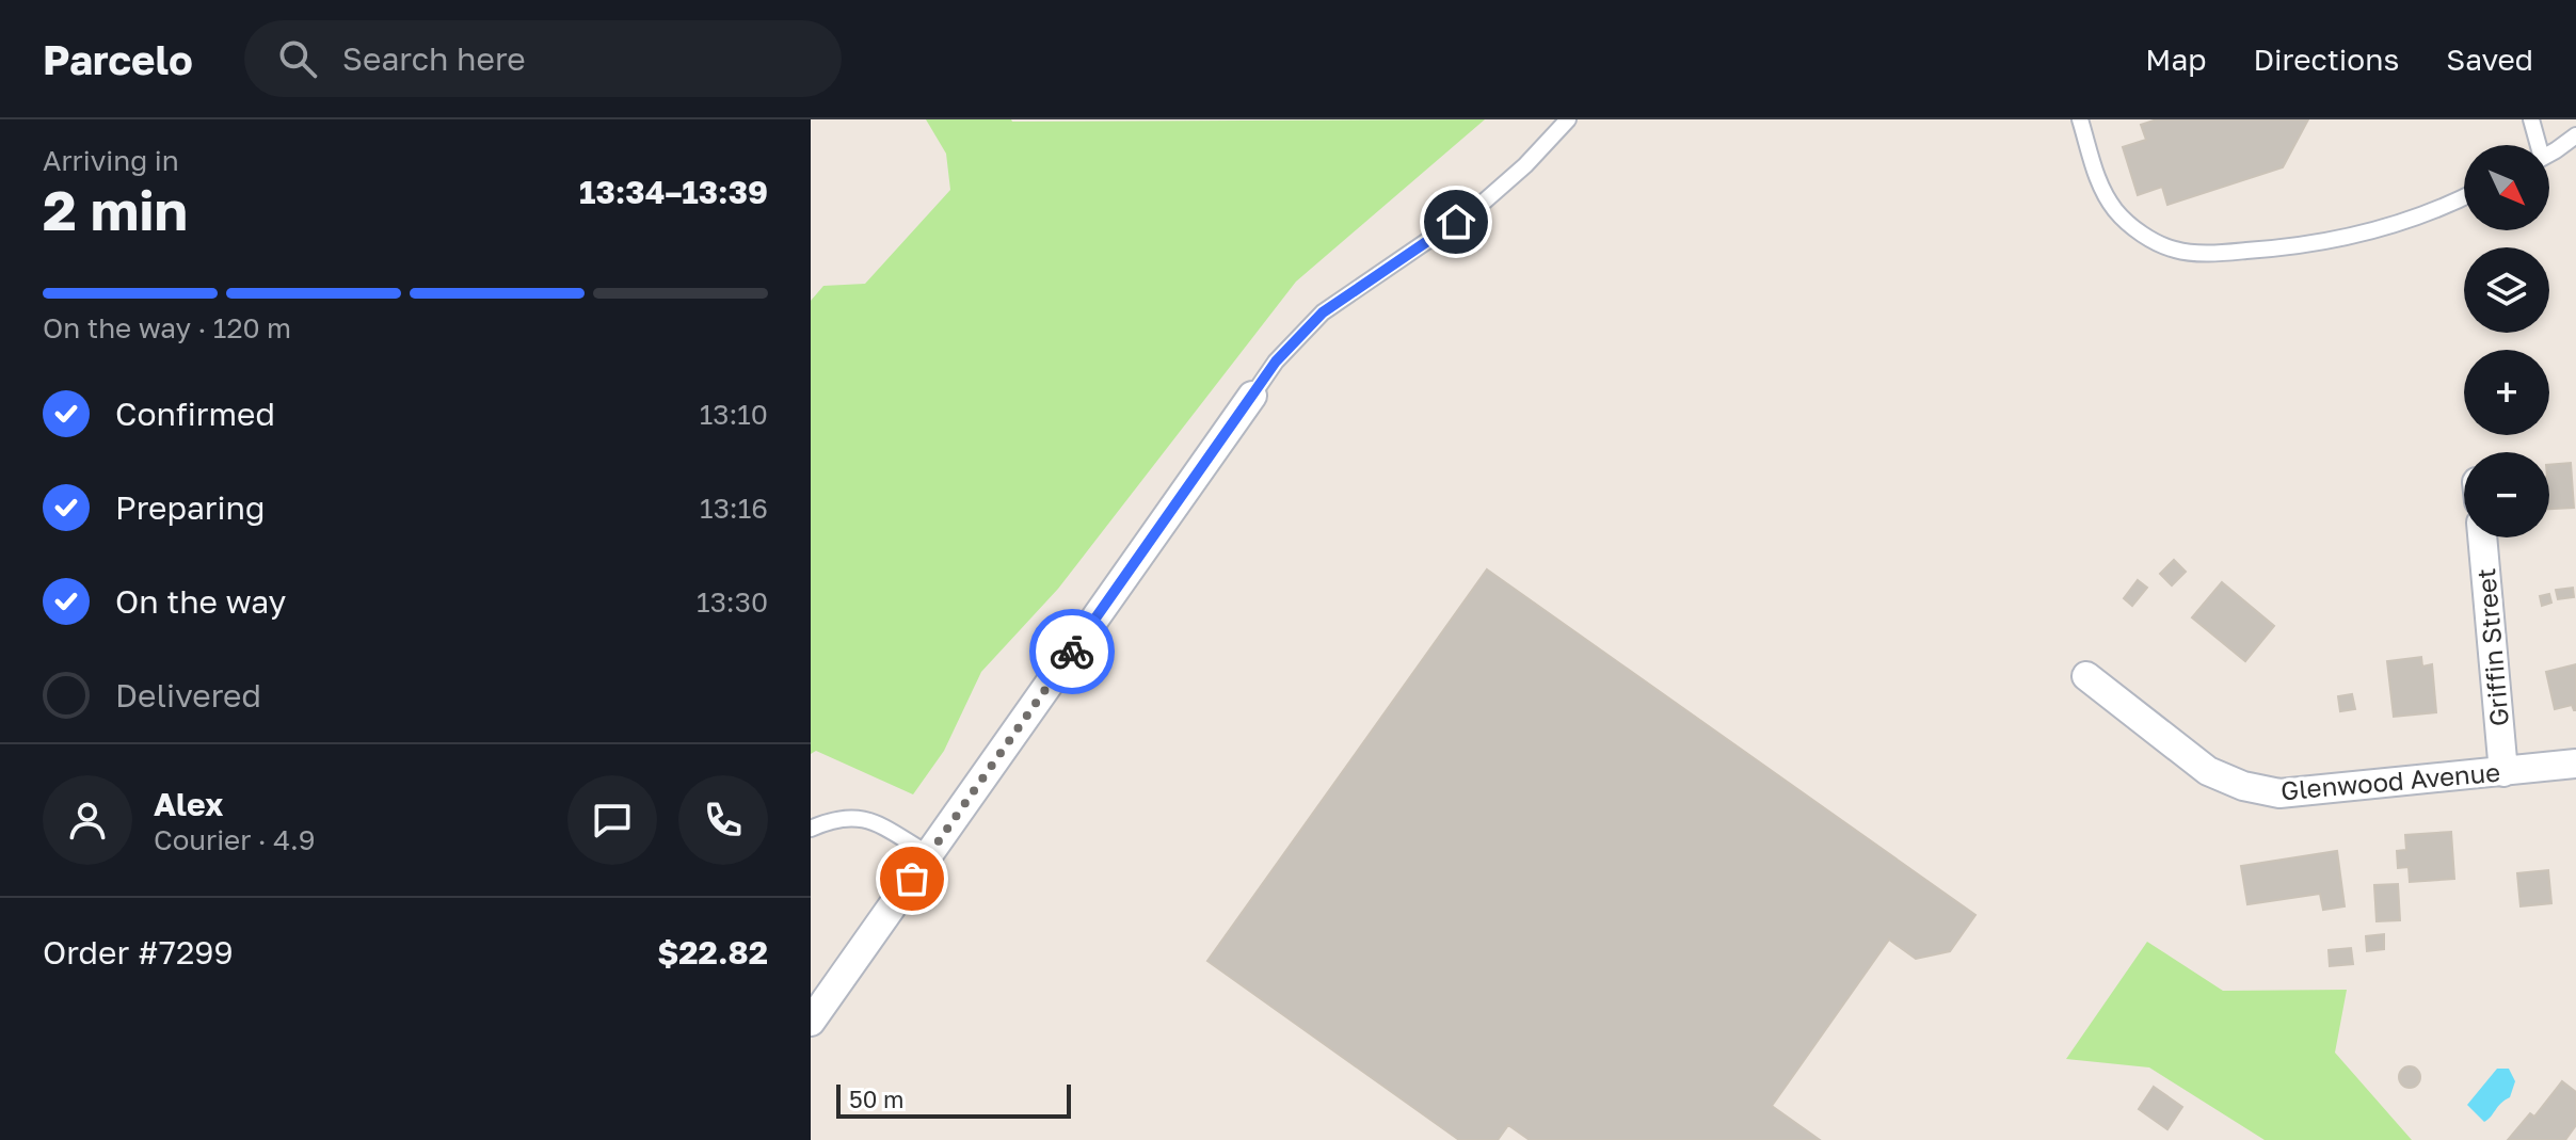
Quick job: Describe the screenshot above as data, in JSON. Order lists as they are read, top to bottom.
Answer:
{
  "streets": {
    "street": ["Griffin Street", "Glenwood Avenue"]
  },
  "crossings": [
    ["Griffin Street", "Glenwood Avenue"]
  ],
  "scale_bar": "50 m",
  "north": "bottom right",
  "page": {
    "header": "Parcelo",
    "search": "Search here",
    "nav": ["Map", "Directions", "Saved"],
    "heading": ["2 min", "Arriving in", "13:34–13:39"],
    "panel": [
      "Alex",
      "Courier · 4.9",
      "Order #7299",
      "$22.82"
    ],
    "map_buttons": ["+", "−"],
    "bar": "On the way · 120 m",
    "list": [
      ["Confirmed", "13:10"],
      ["Preparing", "13:16"],
      ["On the way", "13:30"],
      "Delivered"
    ],
    "scale": "50 m"
  }
}
